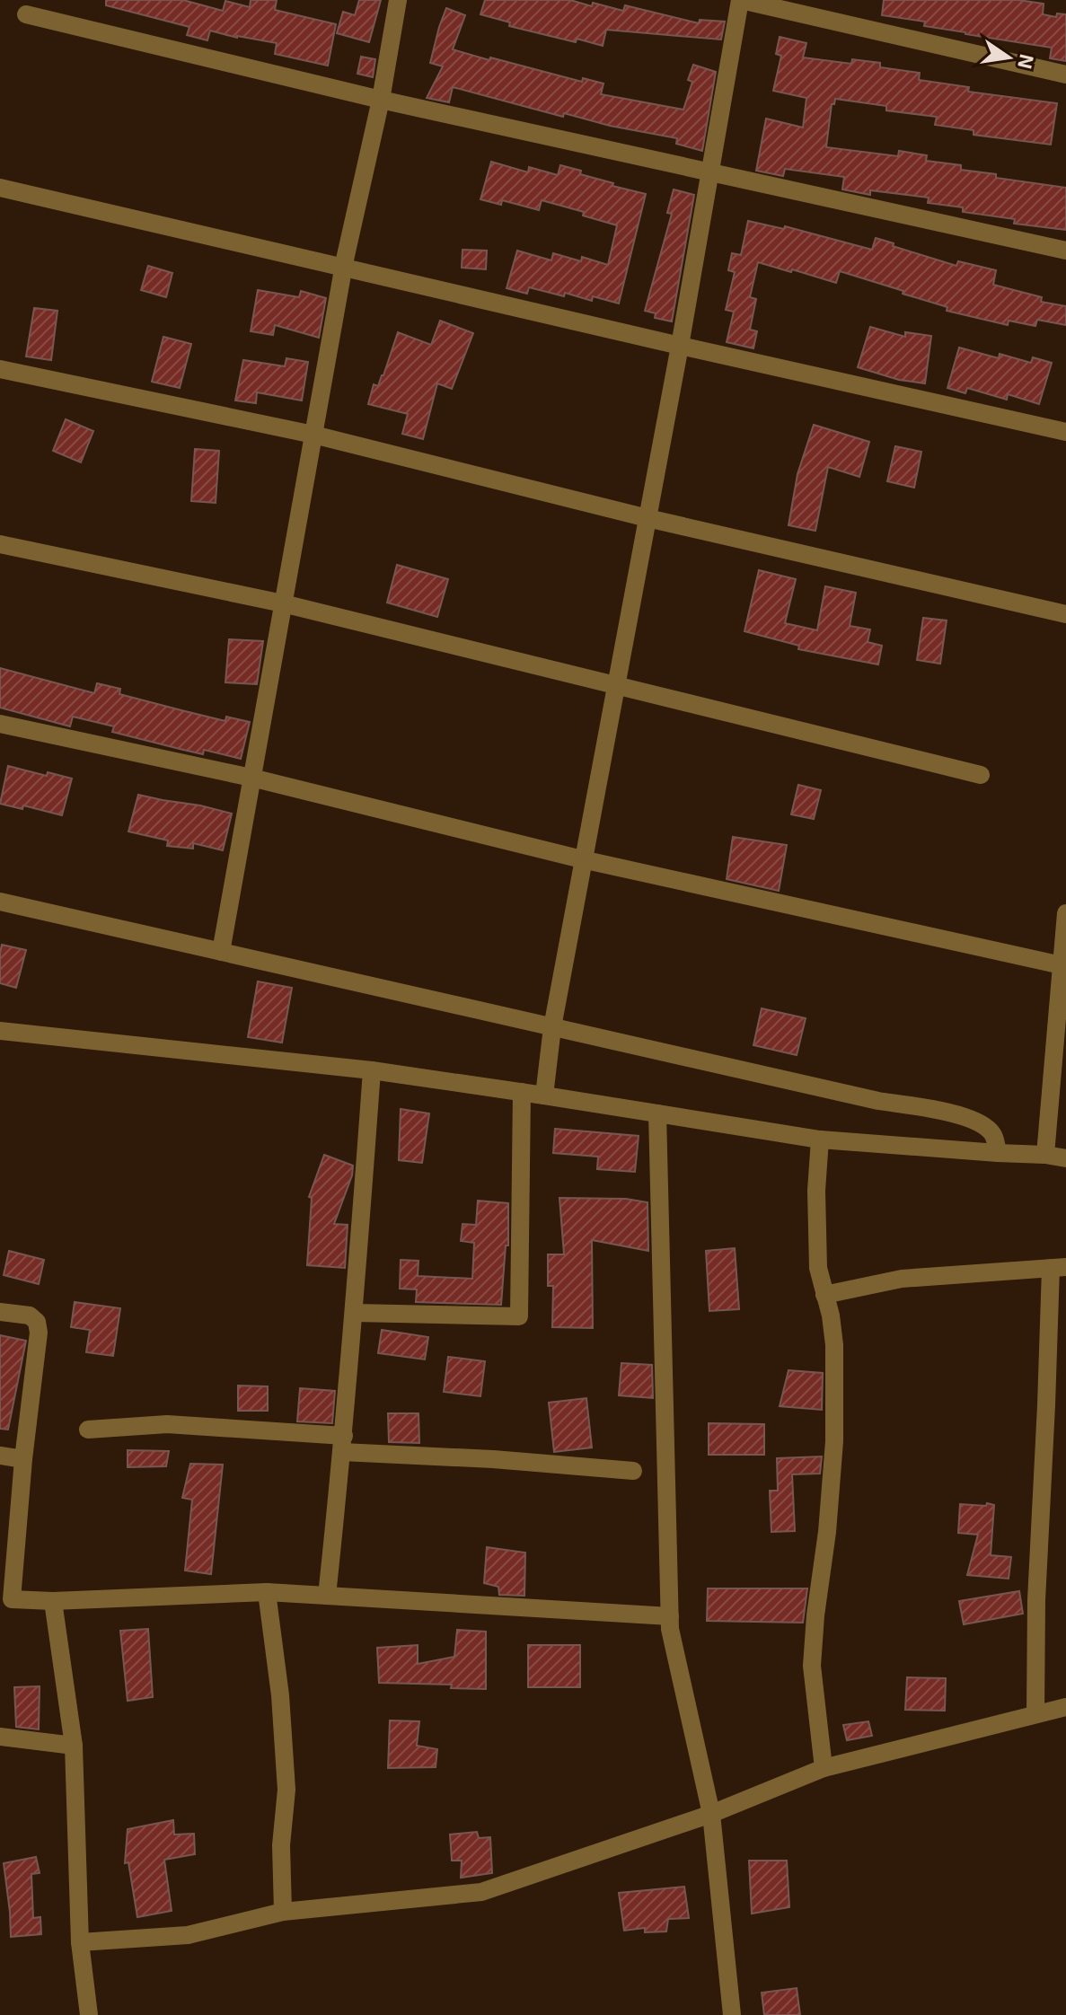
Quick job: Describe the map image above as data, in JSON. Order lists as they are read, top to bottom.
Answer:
{
  "north": "right"
}
